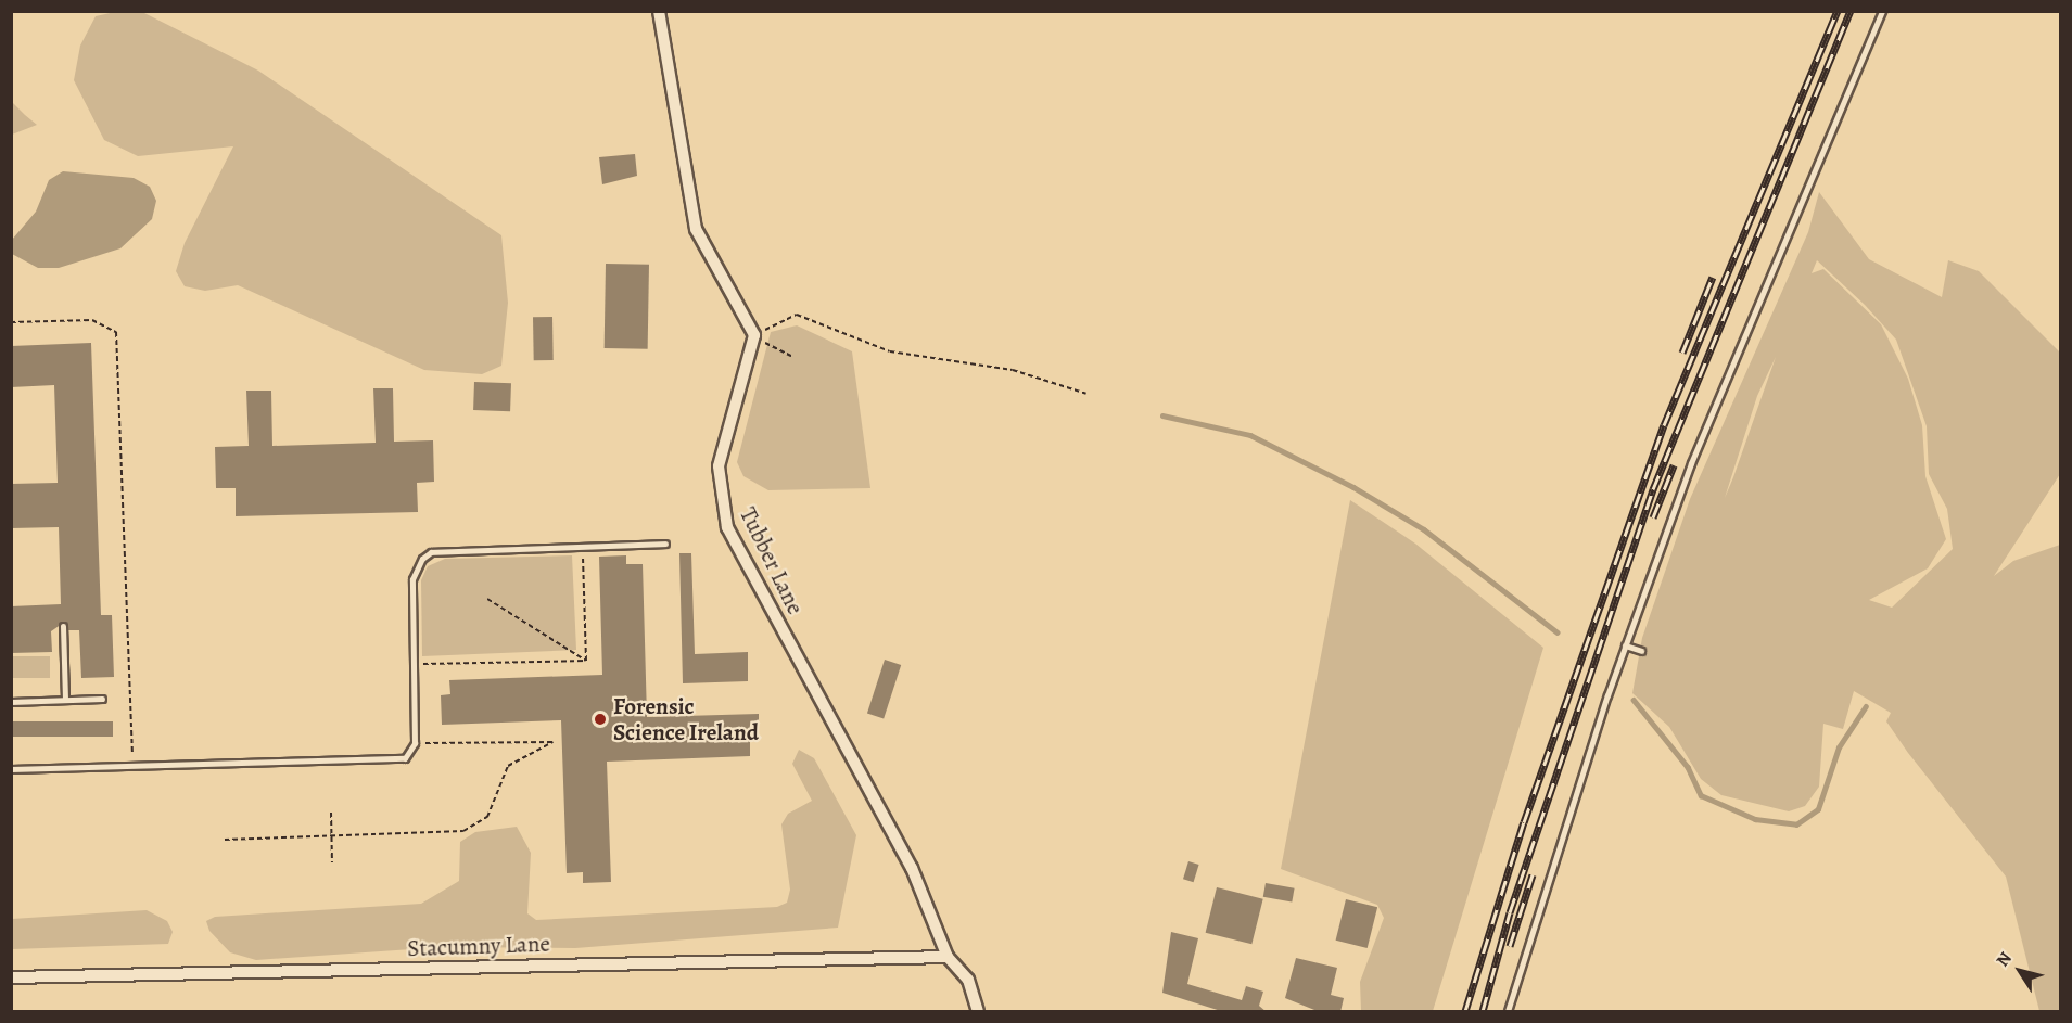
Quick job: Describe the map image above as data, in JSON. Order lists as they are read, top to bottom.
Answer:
{
  "streets": {
    "street": ["Tubber Lane", "Stacumny Lane"]
  },
  "crossings": [
    ["Tubber Lane", "Stacumny Lane"]
  ],
  "places": ["Forensic Science Ireland"],
  "north": "top left"
}
